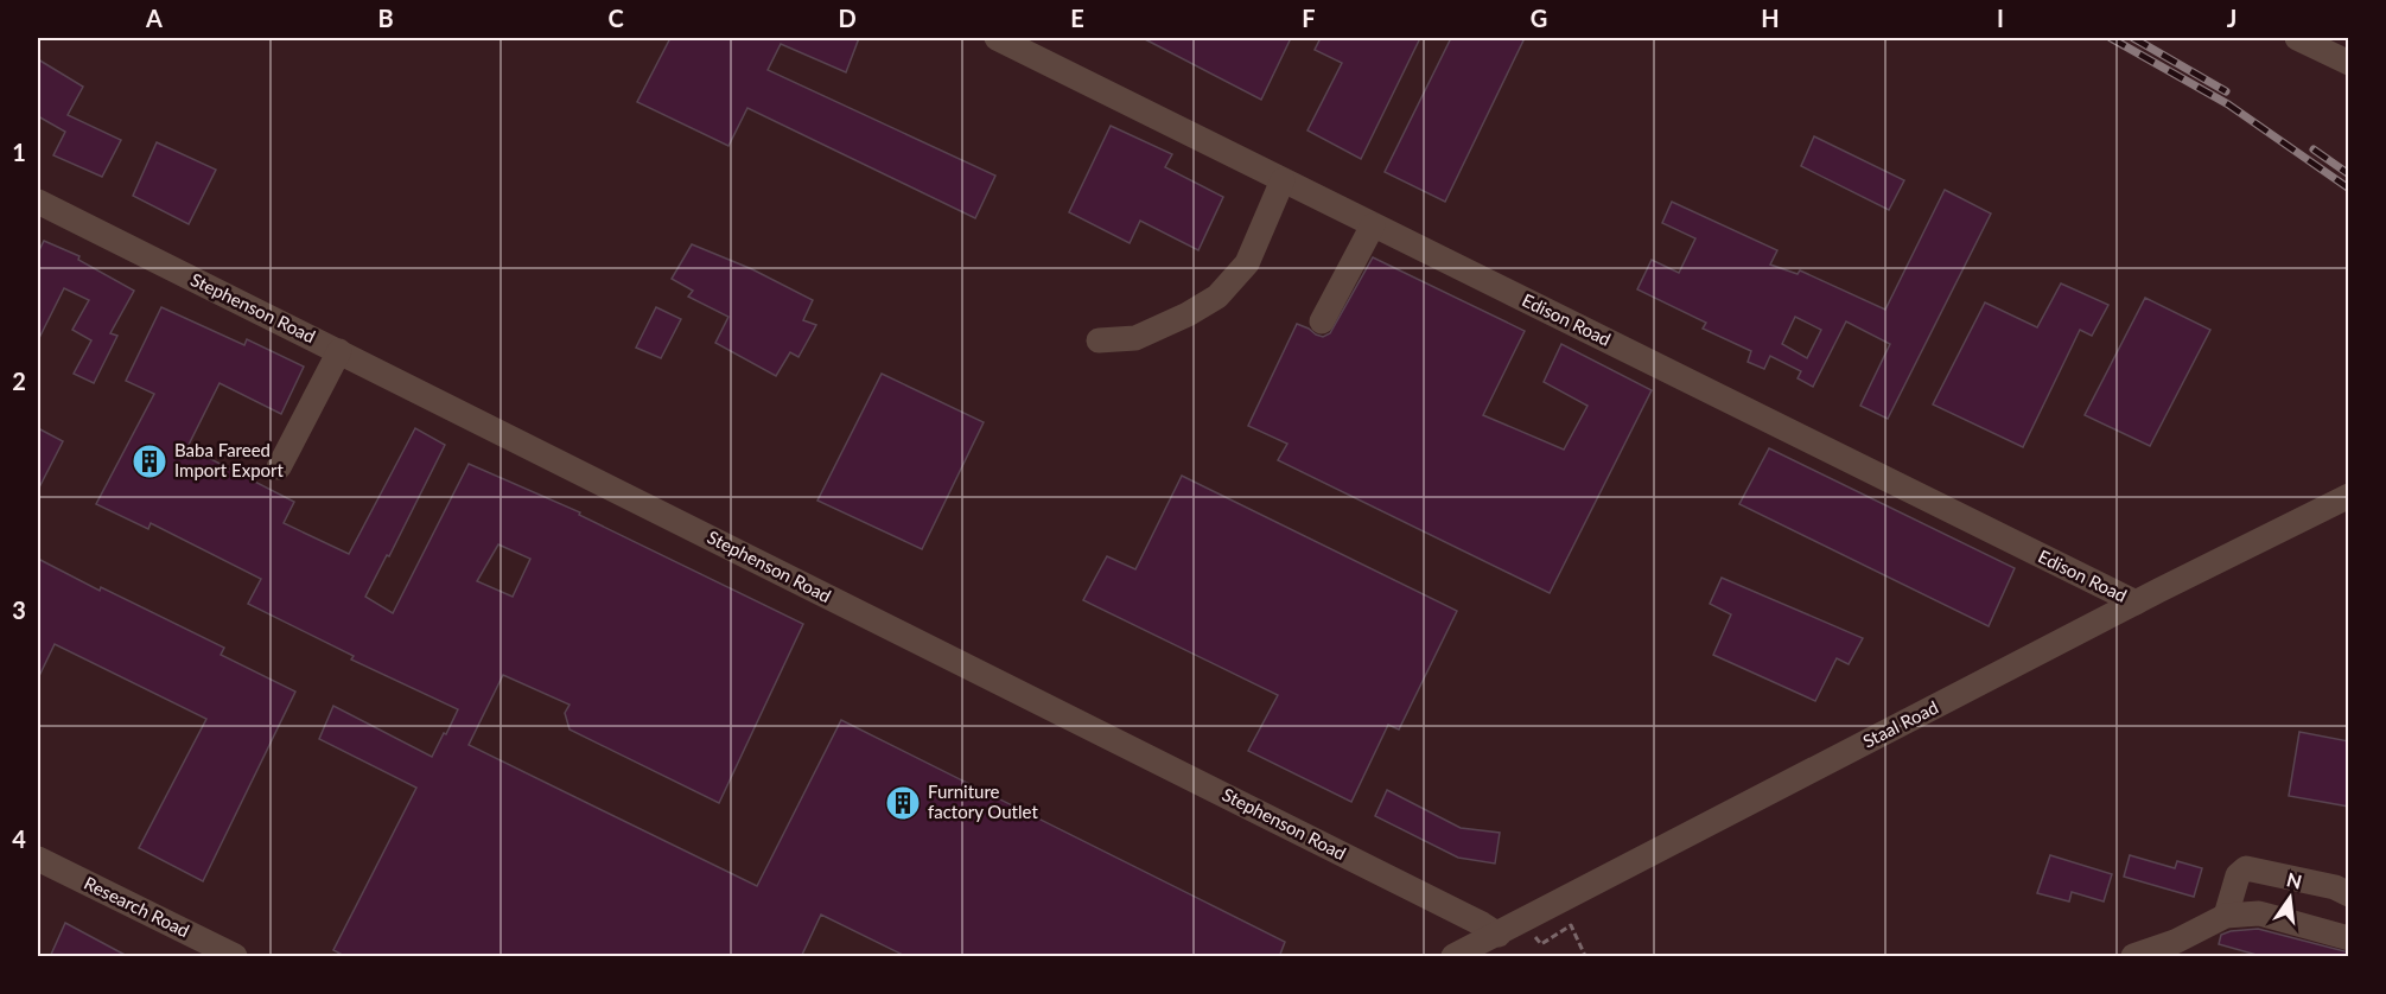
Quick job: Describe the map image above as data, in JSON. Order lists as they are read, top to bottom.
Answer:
{
  "streets": {
    "street": [
      "Stephenson Road",
      "Edison Road",
      "Staal Road",
      "Research Road"
    ]
  },
  "crossings": [
    ["Stephenson Road", "Staal Road"],
    ["Edison Road", "Staal Road"]
  ],
  "places": {
    "building": ["Baba Fareed Import Export", "Furniture factory Outlet"]
  },
  "north": "top",
  "grid": {
    "columns": [
      "A",
      "B",
      "C",
      "D",
      "E",
      "F",
      "G",
      "H",
      "I",
      "J"
    ],
    "rows": [
      "1",
      "2",
      "3",
      "4"
    ]
  }
}
